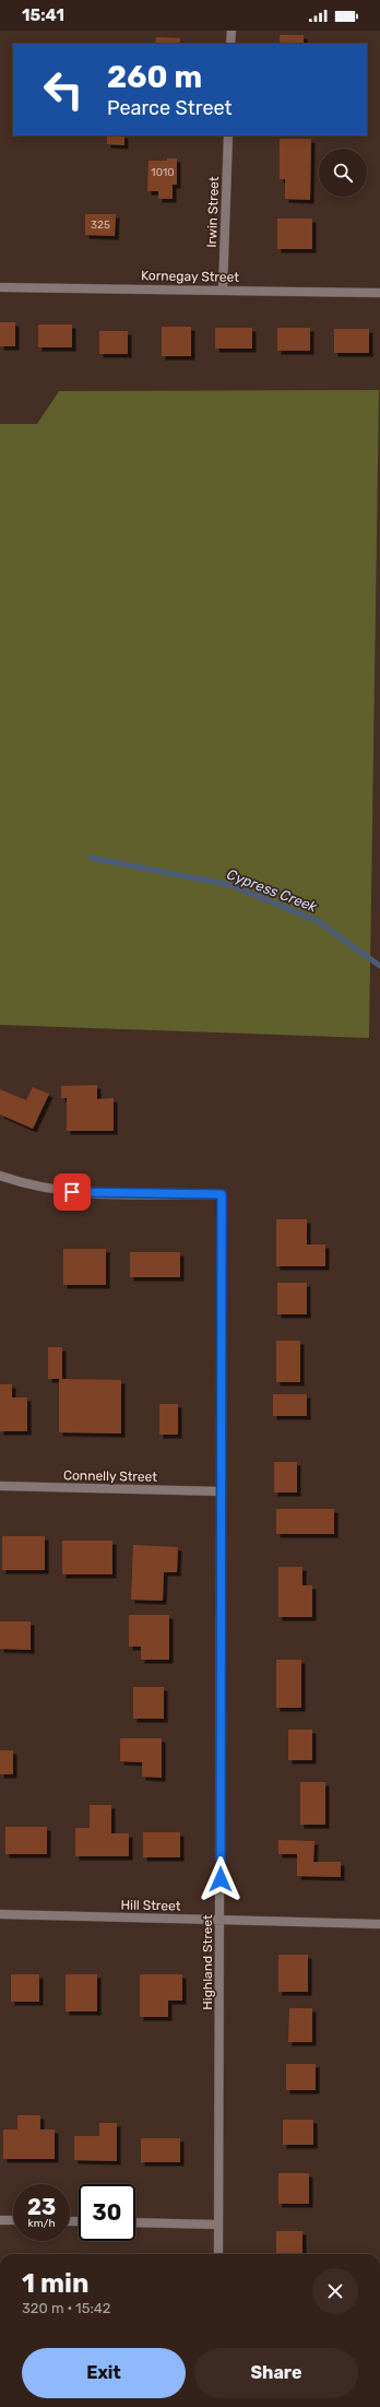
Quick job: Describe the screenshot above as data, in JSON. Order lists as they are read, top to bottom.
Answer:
{
  "streets": {
    "street": [
      "Irwin Street",
      "Kornegay Street",
      "Connelly Street",
      "Hill Street",
      "Highland Street"
    ]
  },
  "crossings": [
    ["Irwin Street", "Kornegay Street"],
    ["Connelly Street", "Highland Street"],
    ["Hill Street", "Highland Street"]
  ],
  "water": ["Cypress Creek"],
  "house_numbers": ["1010", "325"],
  "page": {
    "status": "15:41",
    "turn": ["260 m", "Pearce Street"],
    "speed": "23 km/h",
    "limit": "30",
    "heading": ["1 min", "320 m · 15:42"],
    "buttons": ["Exit", "Share"]
  }
}
